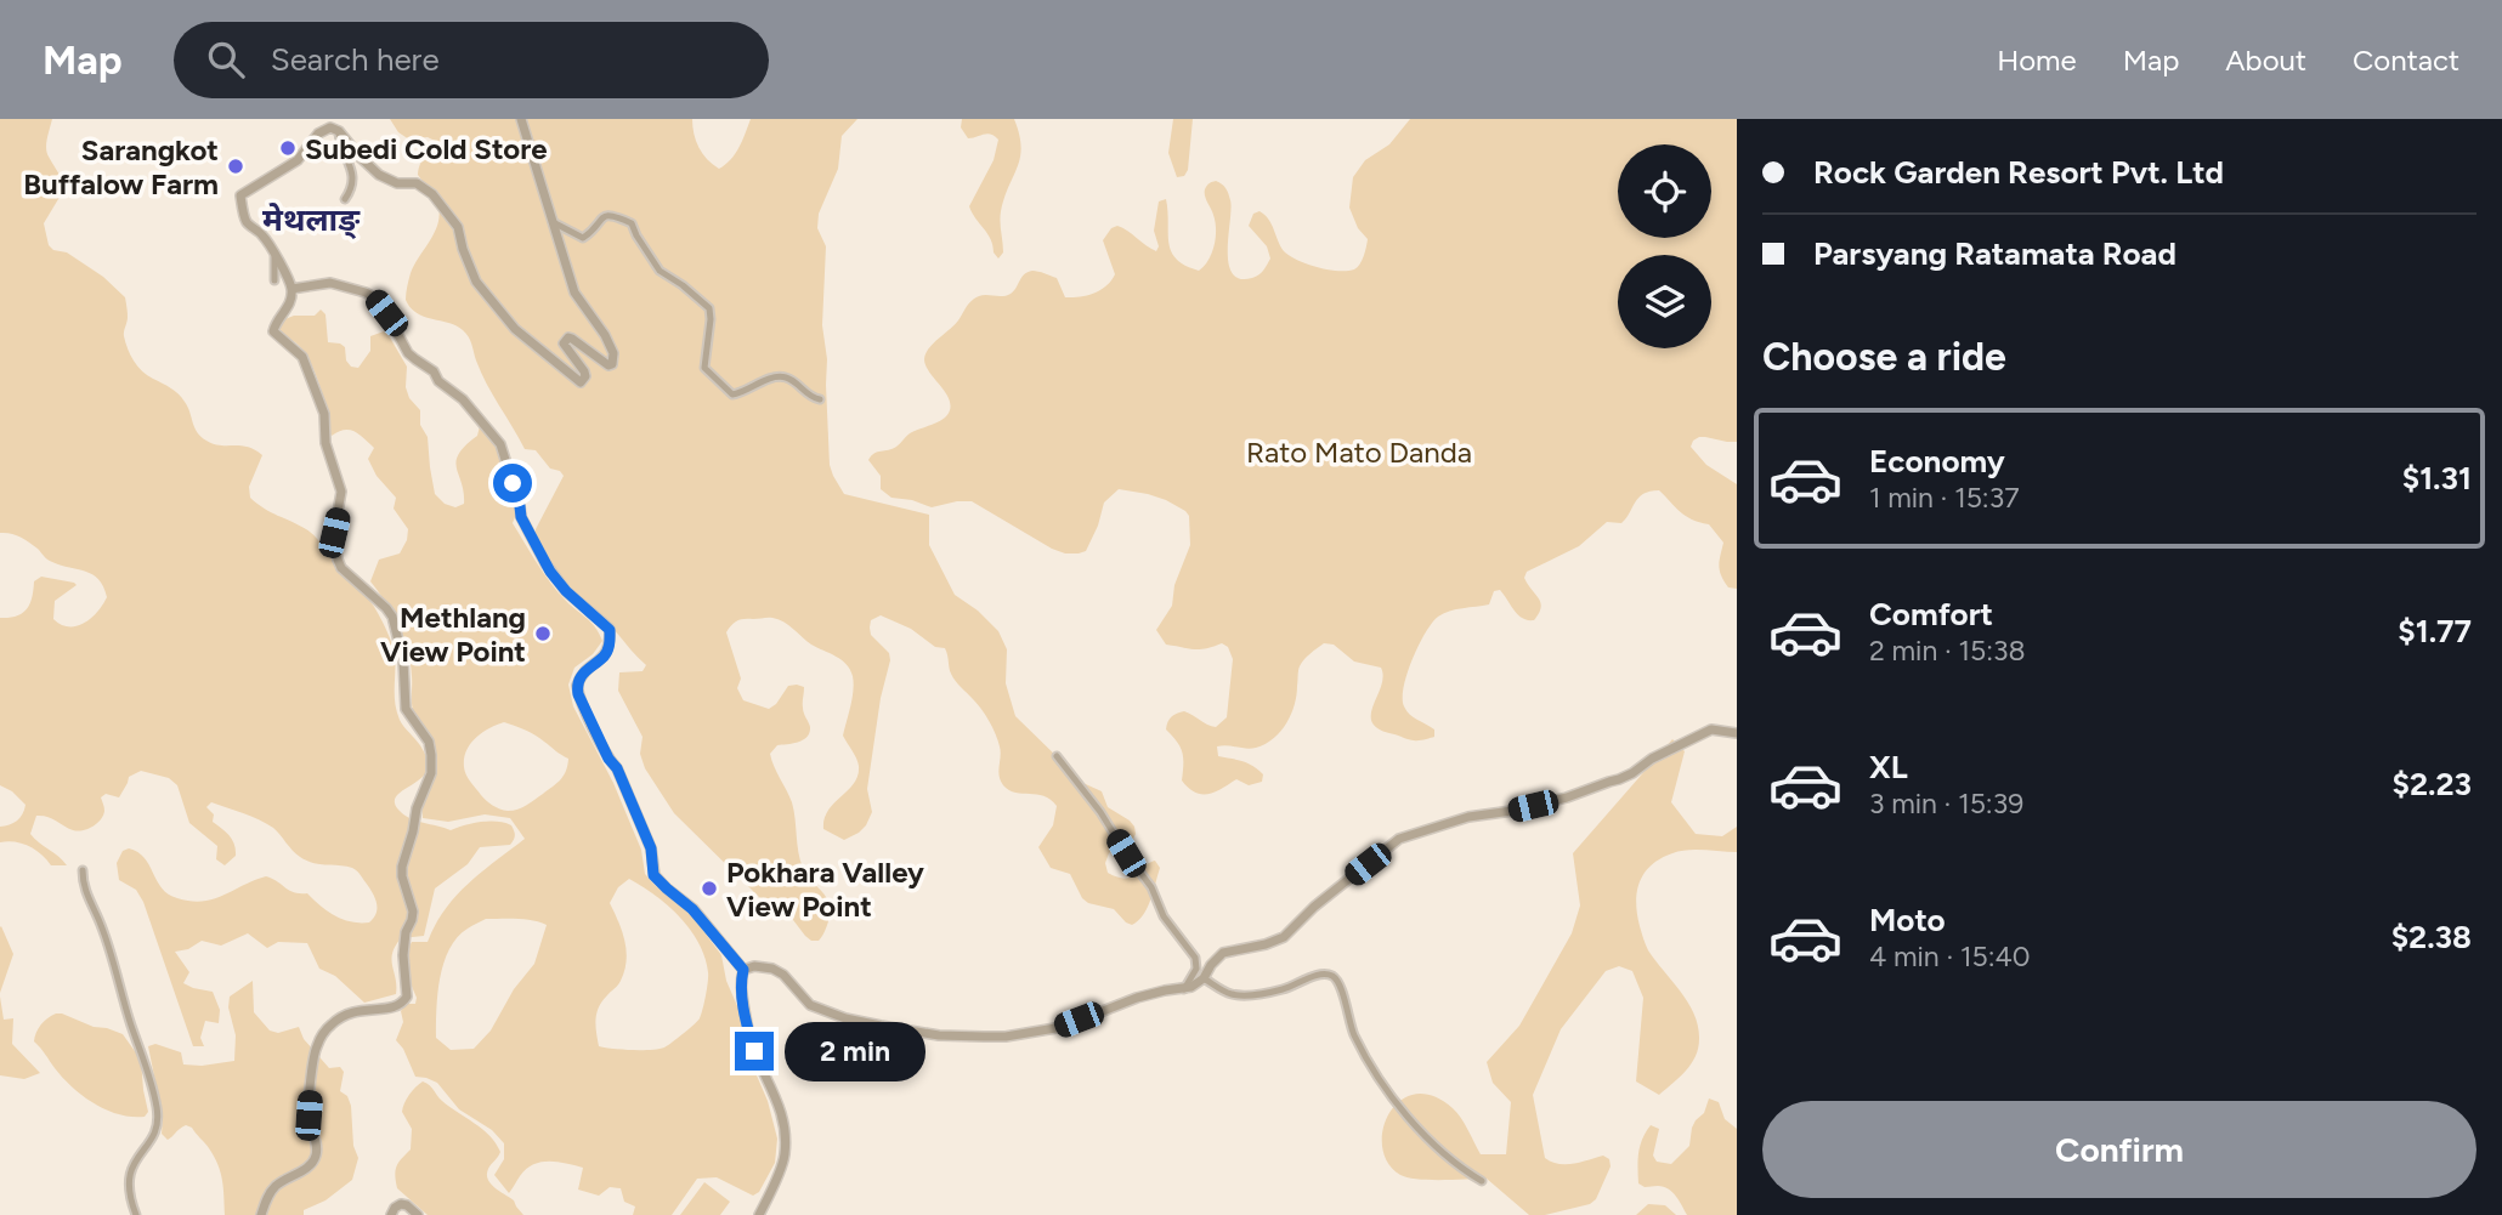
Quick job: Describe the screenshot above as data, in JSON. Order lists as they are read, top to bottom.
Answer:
{
  "districts": ["मेथलाङ्"],
  "parks": ["Rato Mato Danda"],
  "places": [
    "Subedi Cold Store",
    "Sarangkot Buffalow Farm",
    "Methlang View Point",
    "Pokhara Valley View Point"
  ],
  "page": {
    "header": "Map",
    "search": "Search here",
    "nav": [
      "Home",
      "Map",
      "About",
      "Contact"
    ],
    "banner": ["Rock Garden Resort Pvt. Ltd", "Parsyang Ratamata Road"],
    "heading": "Choose a ride",
    "list": [
      {
        "name": "Economy",
        "note": "1 min · 15:37",
        "value": "$1.31"
      },
      {
        "name": "Comfort",
        "note": "2 min · 15:38",
        "value": "$1.77"
      },
      {
        "name": "XL",
        "note": "3 min · 15:39",
        "value": "$2.23"
      },
      {
        "name": "Moto",
        "note": "4 min · 15:40",
        "value": "$2.38"
      }
    ],
    "bubble": "2 min",
    "buttons": "Confirm"
  }
}
